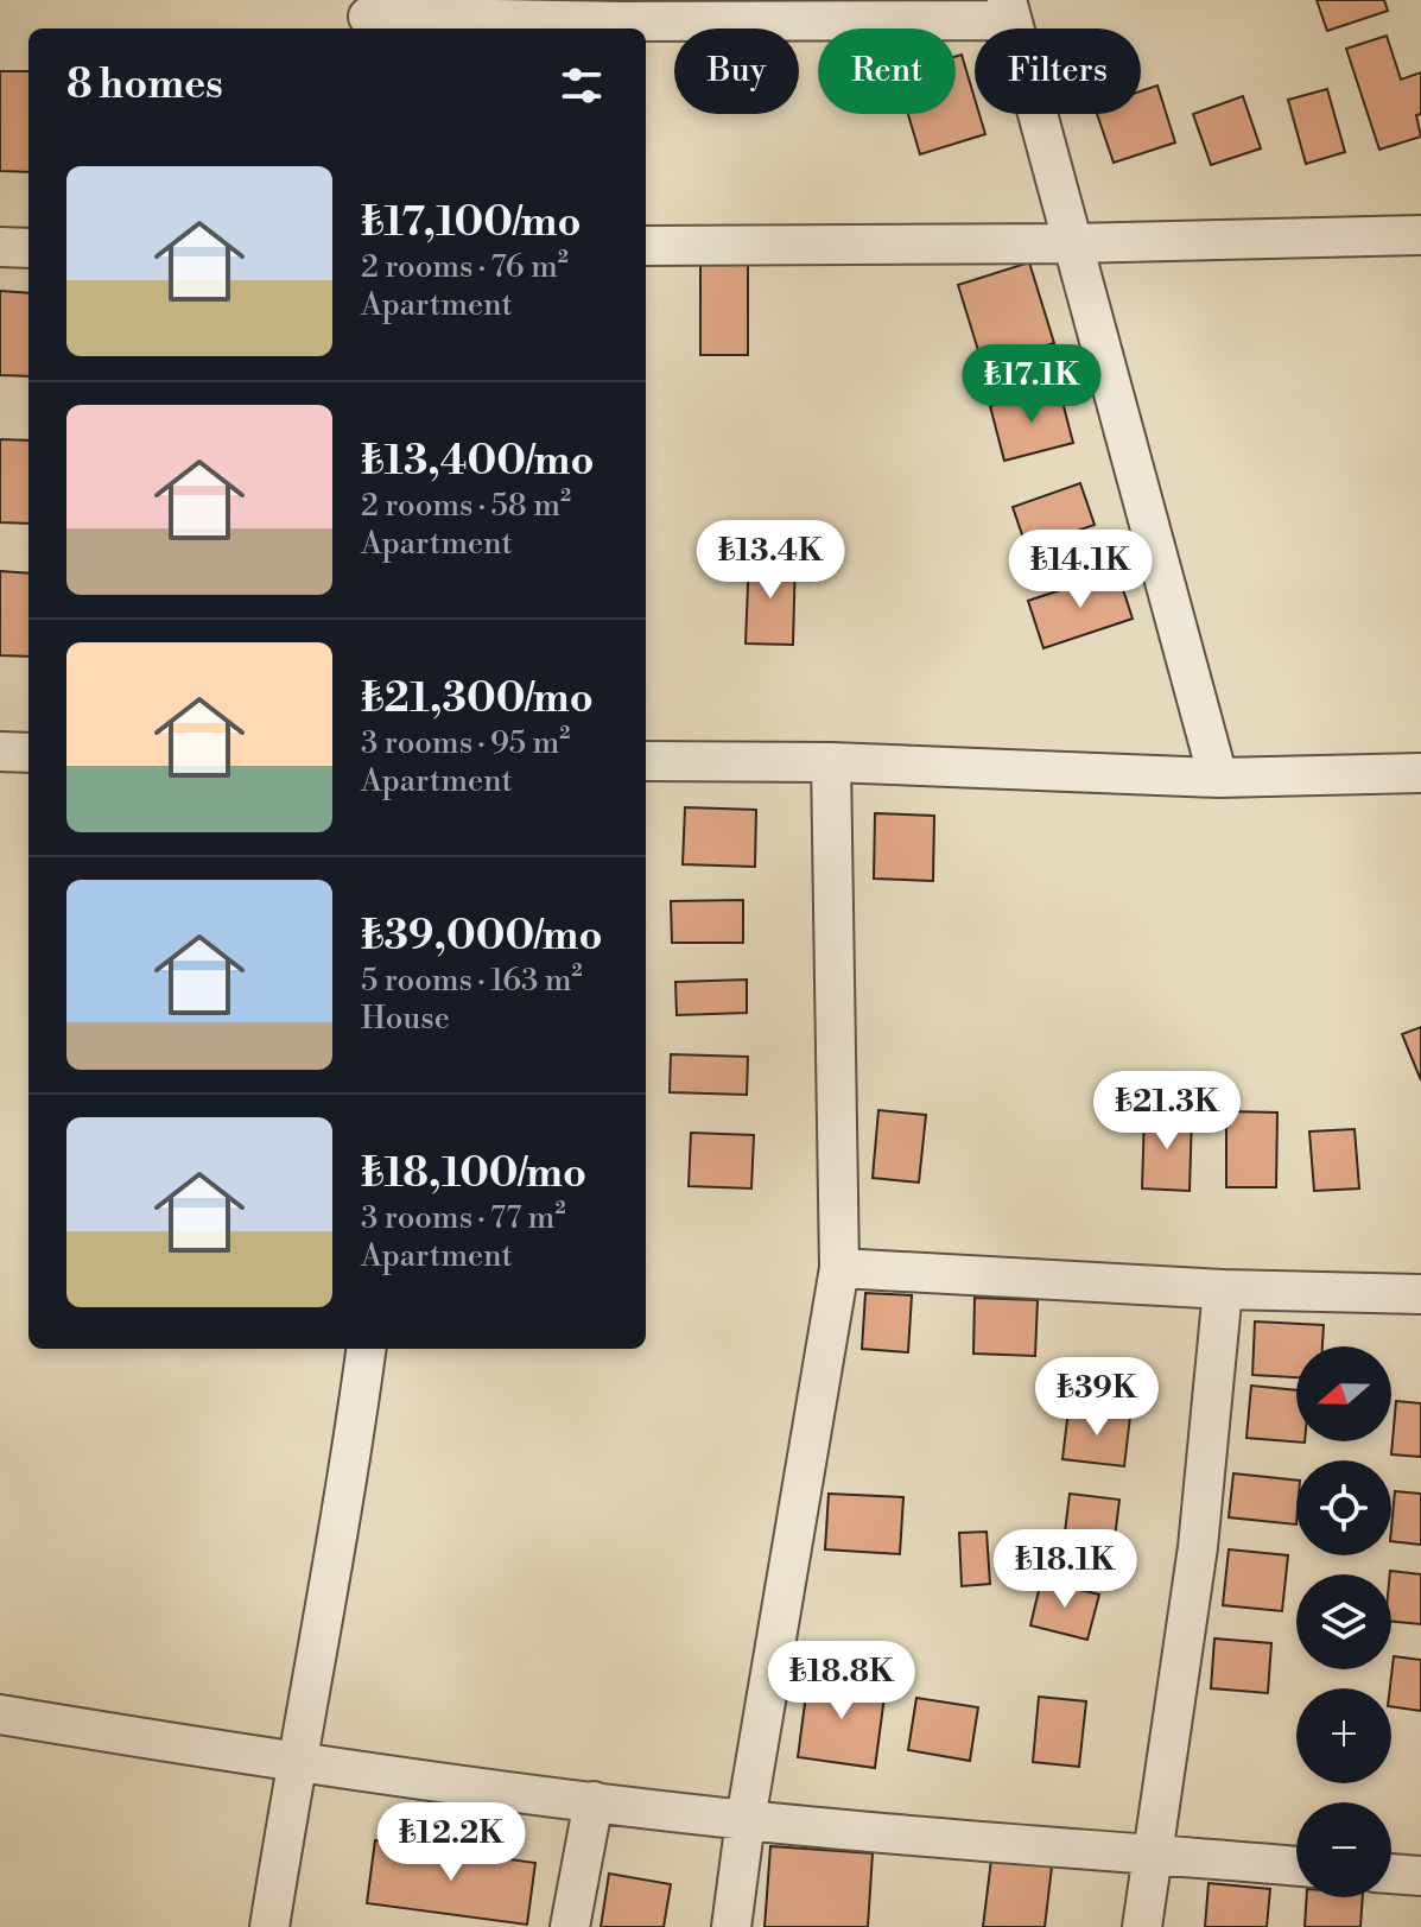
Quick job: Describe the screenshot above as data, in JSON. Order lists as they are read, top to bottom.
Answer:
{
  "north": "left",
  "page": {
    "chip": ["Buy", "Rent", "Filters"],
    "heading": "8 homes",
    "list": [
      {
        "name": "₺17,100/mo",
        "note": "2 rooms · 76 m² · Apartment"
      },
      {
        "name": "₺13,400/mo",
        "note": "2 rooms · 58 m² · Apartment"
      },
      {
        "name": "₺21,300/mo",
        "note": "3 rooms · 95 m² · Apartment"
      },
      {
        "name": "₺39,000/mo",
        "note": "5 rooms · 163 m² · House"
      },
      {
        "name": "₺18,100/mo",
        "note": "3 rooms · 77 m² · Apartment"
      }
    ],
    "price": [
      "₺17.1K",
      "₺13.4K",
      "₺14.1K",
      "₺21.3K",
      "₺39K",
      "₺18.1K",
      "₺18.8K",
      "₺12.2K"
    ],
    "map_buttons": ["+", "−"]
  }
}
